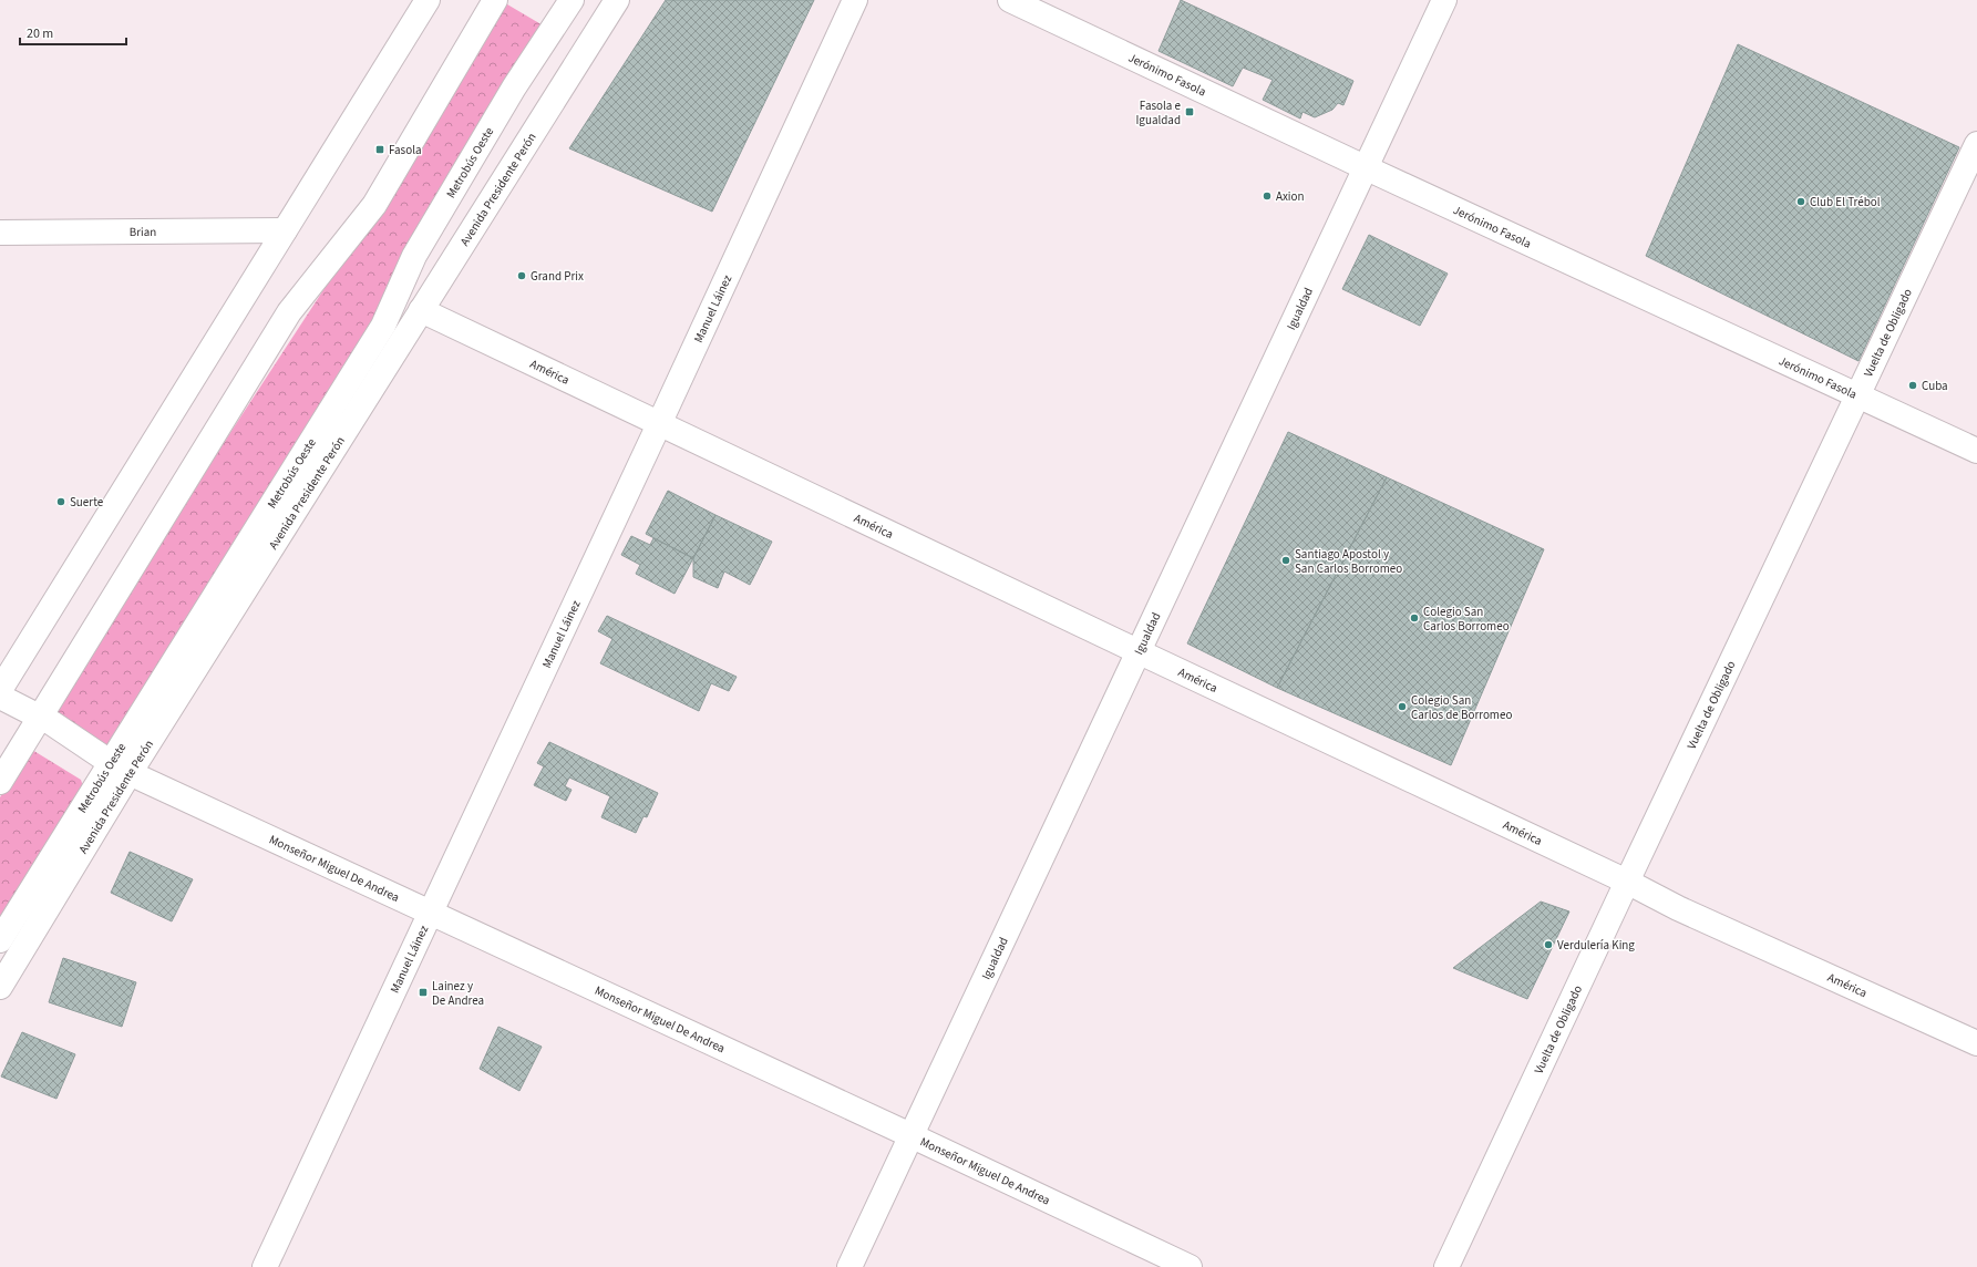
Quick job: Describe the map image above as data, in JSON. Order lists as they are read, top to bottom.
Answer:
{
  "streets": {
    "street": [
      "Jerónimo Fasola",
      "Metrobús Oeste",
      "Avenida Presidente Perón",
      "Brian",
      "Igualdad",
      "Manuel Láinez",
      "Vuelta de Obligado",
      "América",
      "Monseñor Miguel De Andrea"
    ]
  },
  "crossings": [
    ["Jerónimo Fasola", "Igualdad"],
    ["Jerónimo Fasola", "Vuelta de Obligado"],
    ["Metrobús Oeste", "Avenida Presidente Perón"],
    ["Metrobús Oeste", "Monseñor Miguel De Andrea"],
    ["Avenida Presidente Perón", "América"],
    ["Avenida Presidente Perón", "Monseñor Miguel De Andrea"],
    ["Igualdad", "América"],
    ["Igualdad", "Monseñor Miguel De Andrea"],
    ["Manuel Láinez", "América"],
    ["Manuel Láinez", "Monseñor Miguel De Andrea"],
    ["Vuelta de Obligado", "América"]
  ],
  "places": {
    "transit": ["Fasola e Igualdad", "Fasola", "Lainez y De Andrea"],
    "other": [
      "Axion",
      "Club El Trébol",
      "Grand Prix",
      "Cuba",
      "Suerte",
      "Santiago Apostol y San Carlos Borromeo",
      "Colegio San Carlos Borromeo",
      "Colegio San Carlos de Borromeo",
      "Verdulería King"
    ]
  },
  "scale_bar": "20 m"
}
